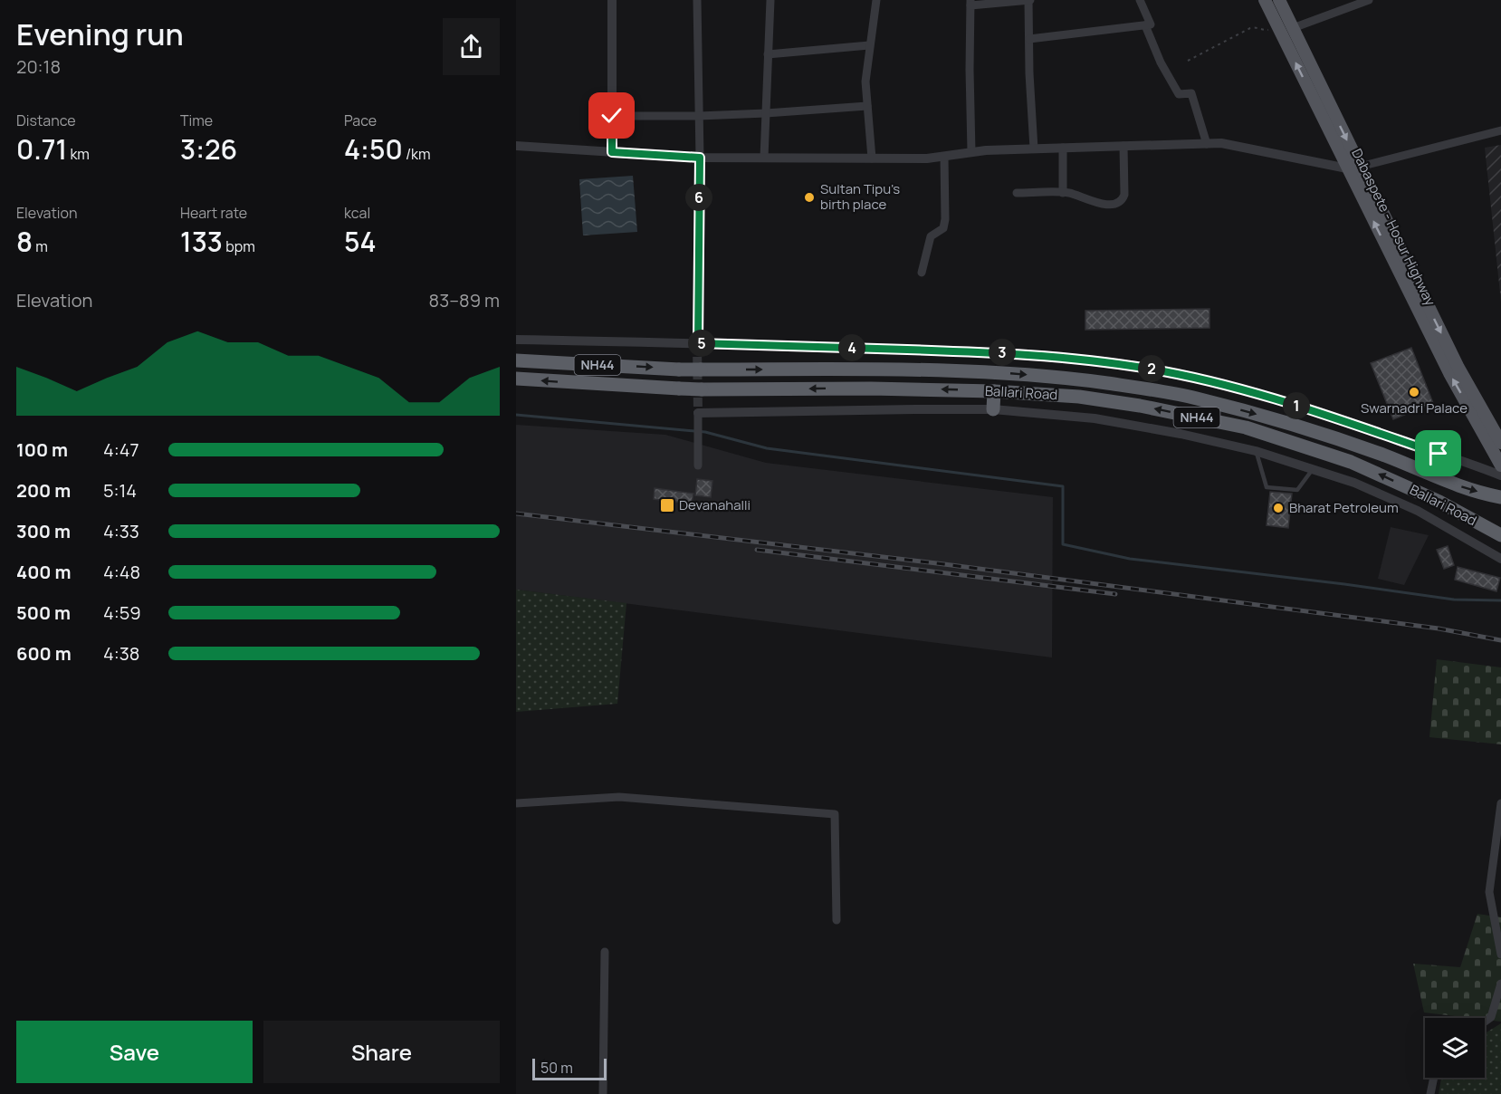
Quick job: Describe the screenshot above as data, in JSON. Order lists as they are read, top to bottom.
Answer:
{
  "streets": {
    "highway": ["NH44", "Ballari Road"],
    "main road": ["Dabaspete - Hosur Highway"]
  },
  "places": {
    "other": ["Sultan Tipu's birth place", "Swarnadri Palace", "Bharat Petroleum"],
    "transit": ["Devanahalli"]
  },
  "scale_bar": "50 m",
  "page": {
    "heading": ["Evening run", "20:18"],
    "stats": [
      ["Distance", "0.71 km"],
      ["Time", "3:26"],
      ["Pace", "4:50 /km"],
      ["Elevation", "8 m"],
      ["Heart rate", "133 bpm"],
      ["kcal", "54"]
    ],
    "pins": [
      "6",
      "5",
      "4",
      "3",
      "2",
      "1"
    ],
    "chart": ["Elevation", "83–89 m"],
    "list": [
      {
        "name": "100 m",
        "note": "4:47"
      },
      {
        "name": "200 m",
        "note": "5:14"
      },
      {
        "name": "300 m",
        "note": "4:33"
      },
      {
        "name": "400 m",
        "note": "4:48"
      },
      {
        "name": "500 m",
        "note": "4:59"
      },
      {
        "name": "600 m",
        "note": "4:38"
      }
    ],
    "buttons": ["Save", "Share"],
    "scale": "50 m"
  }
}
